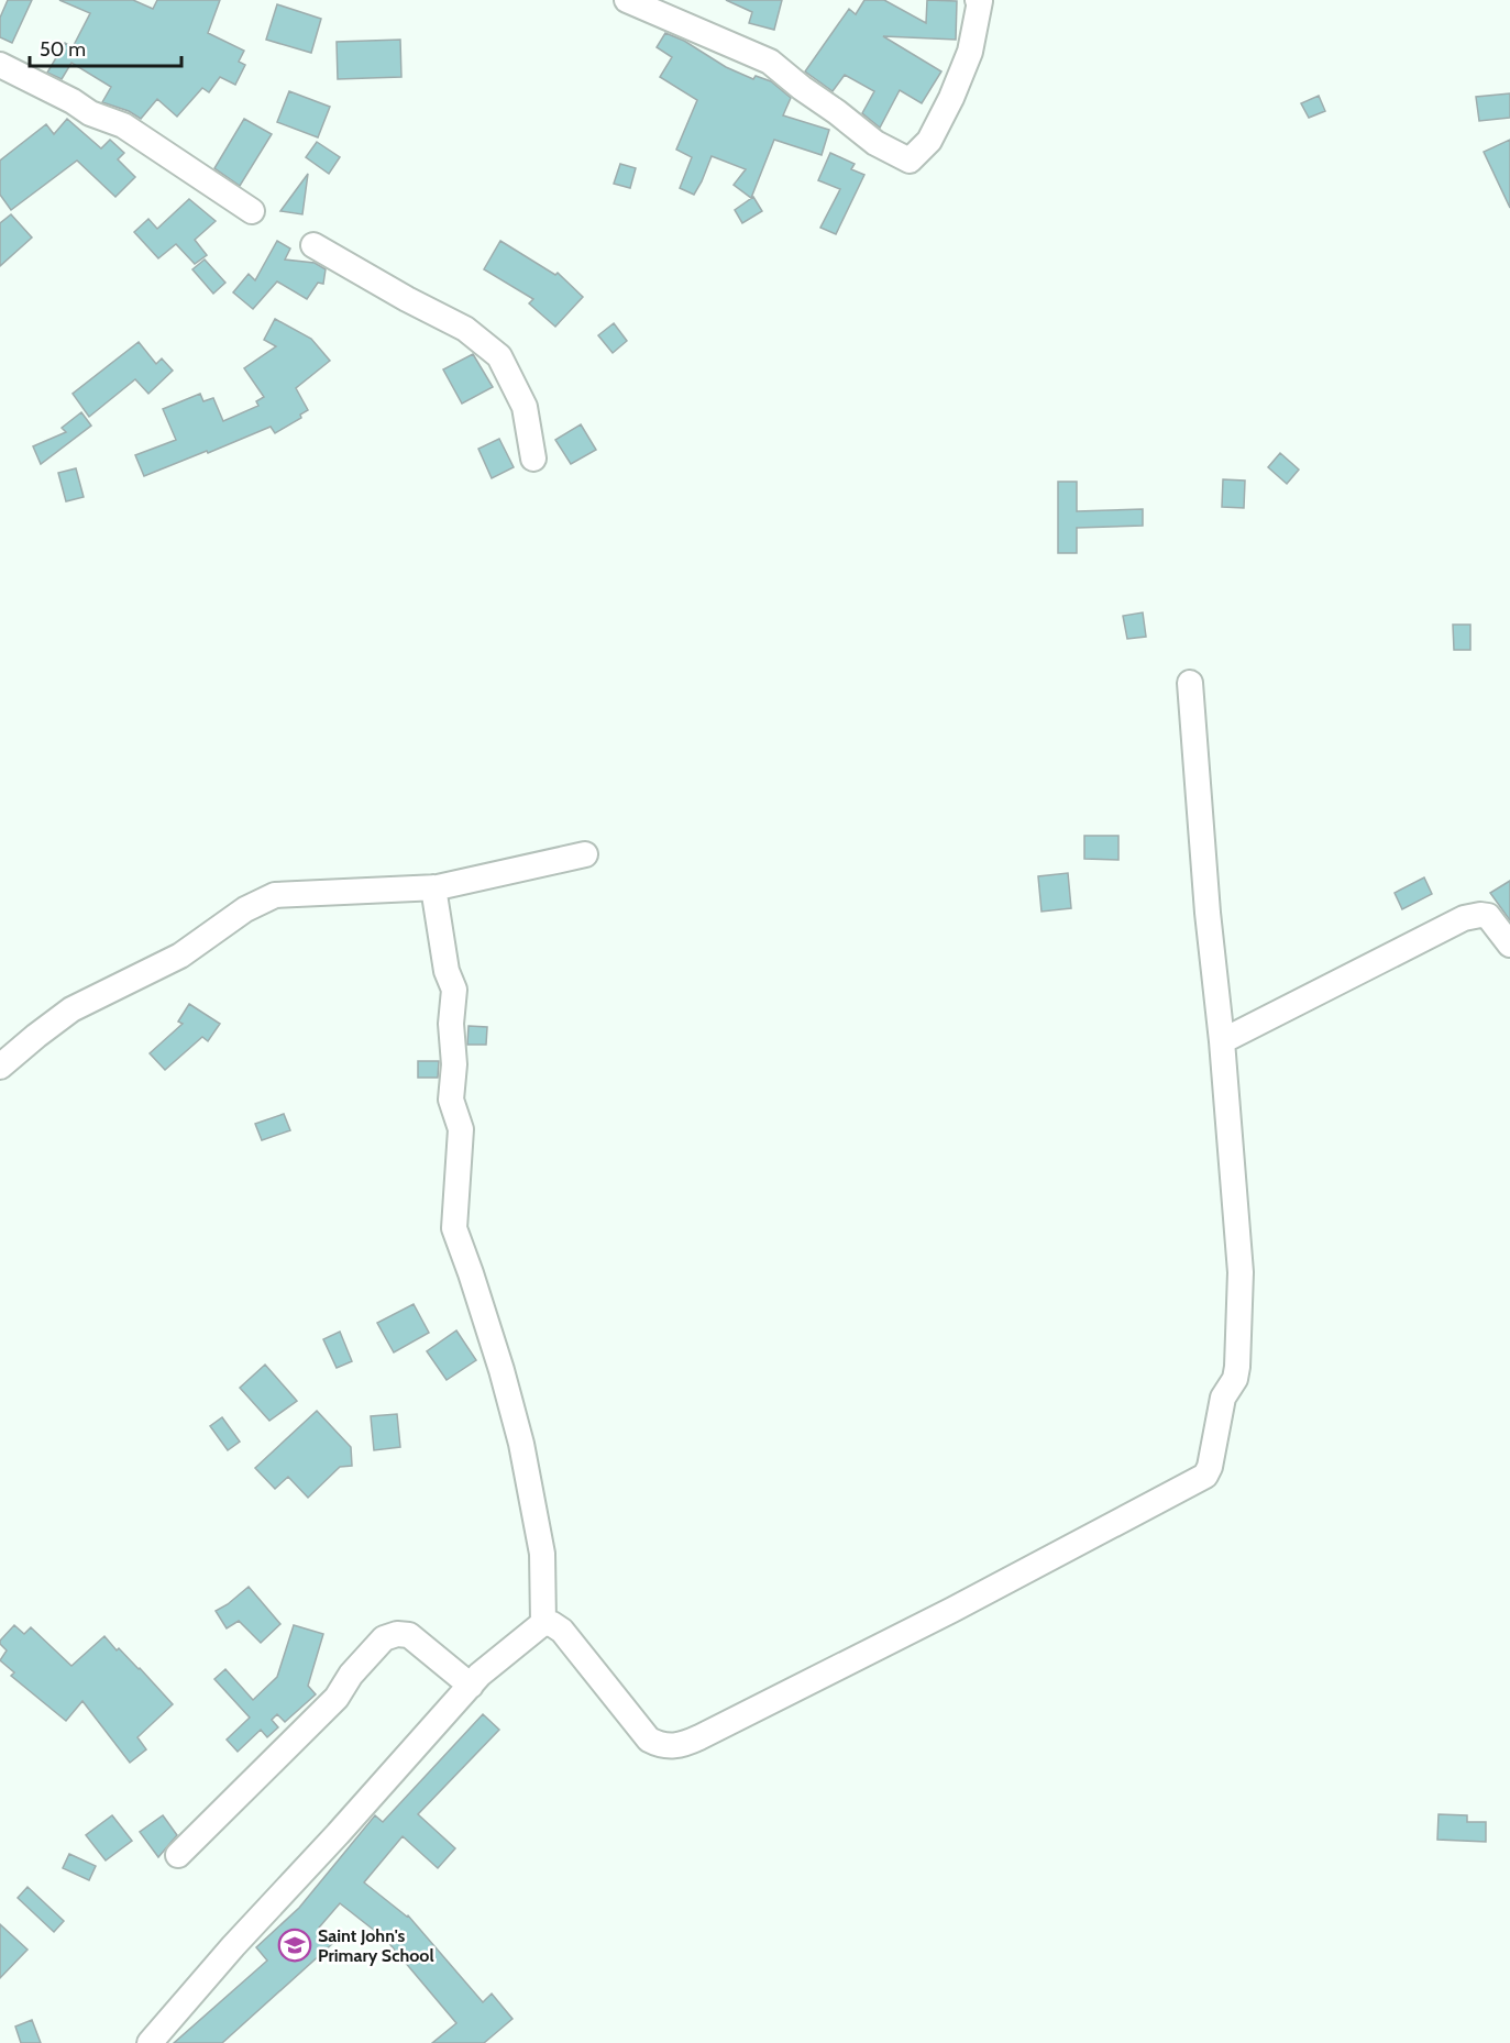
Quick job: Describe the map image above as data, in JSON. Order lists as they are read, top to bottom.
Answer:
{
  "places": {
    "school or university": ["Saint John's Primary School"]
  },
  "scale_bar": "50 m"
}
